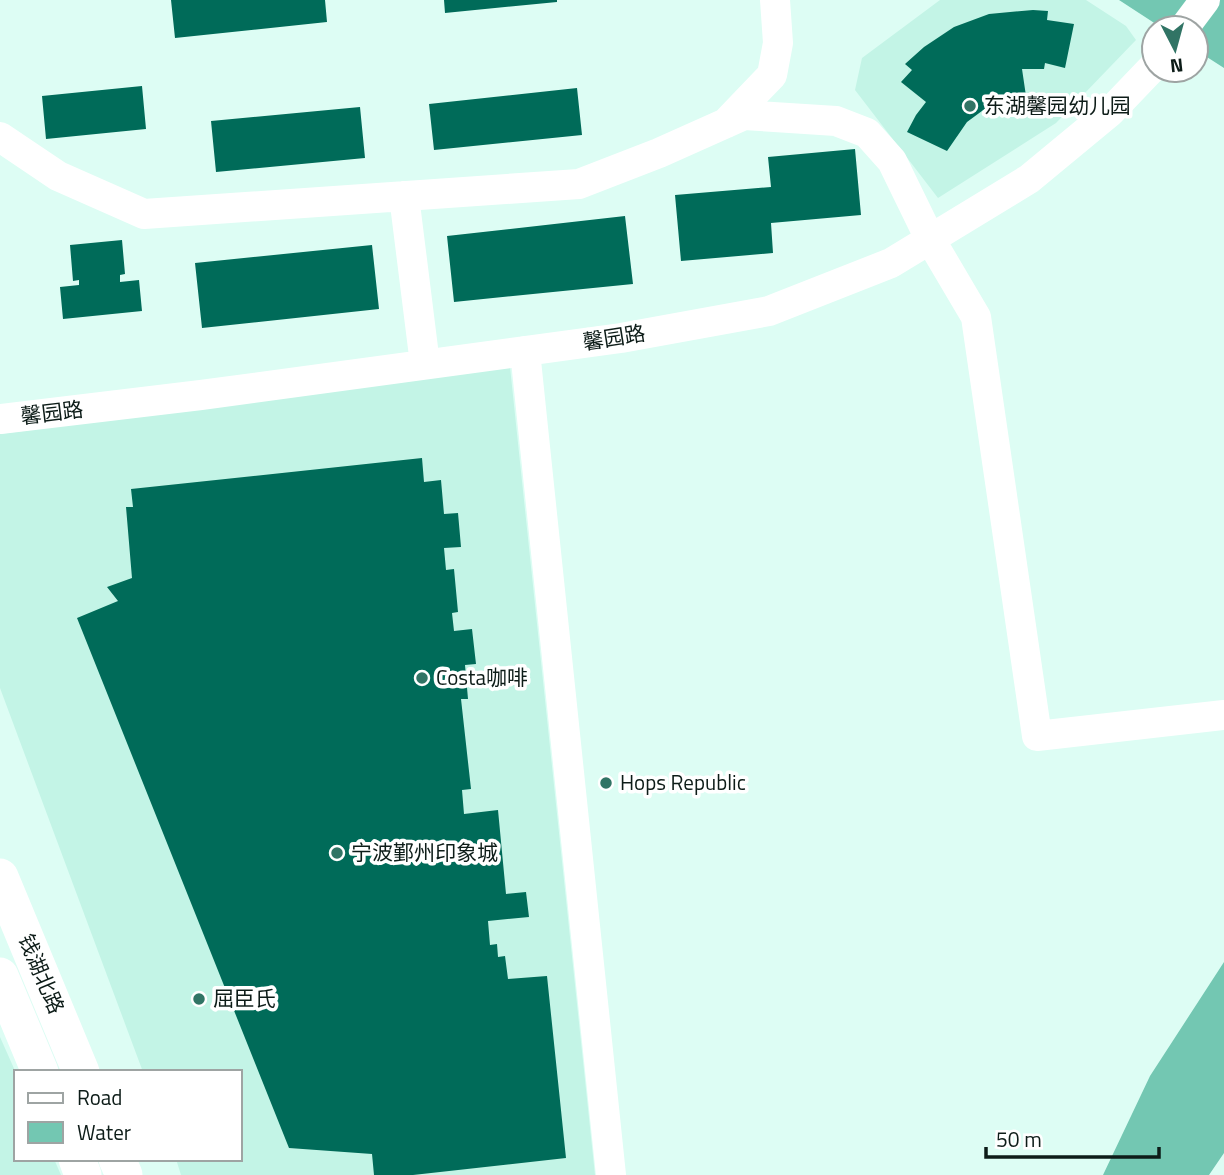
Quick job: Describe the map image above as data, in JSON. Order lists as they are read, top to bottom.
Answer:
{
  "streets": {
    "main road": ["钱湖北路"],
    "street": ["馨园路"]
  },
  "places": [
    "东湖馨园幼儿园",
    "Costa咖啡",
    "Hops Republic",
    "宁波鄞州印象城",
    "屈臣氏"
  ],
  "legend": ["Road", "Water"],
  "scale_bar": "50 m",
  "north": "bottom"
}
